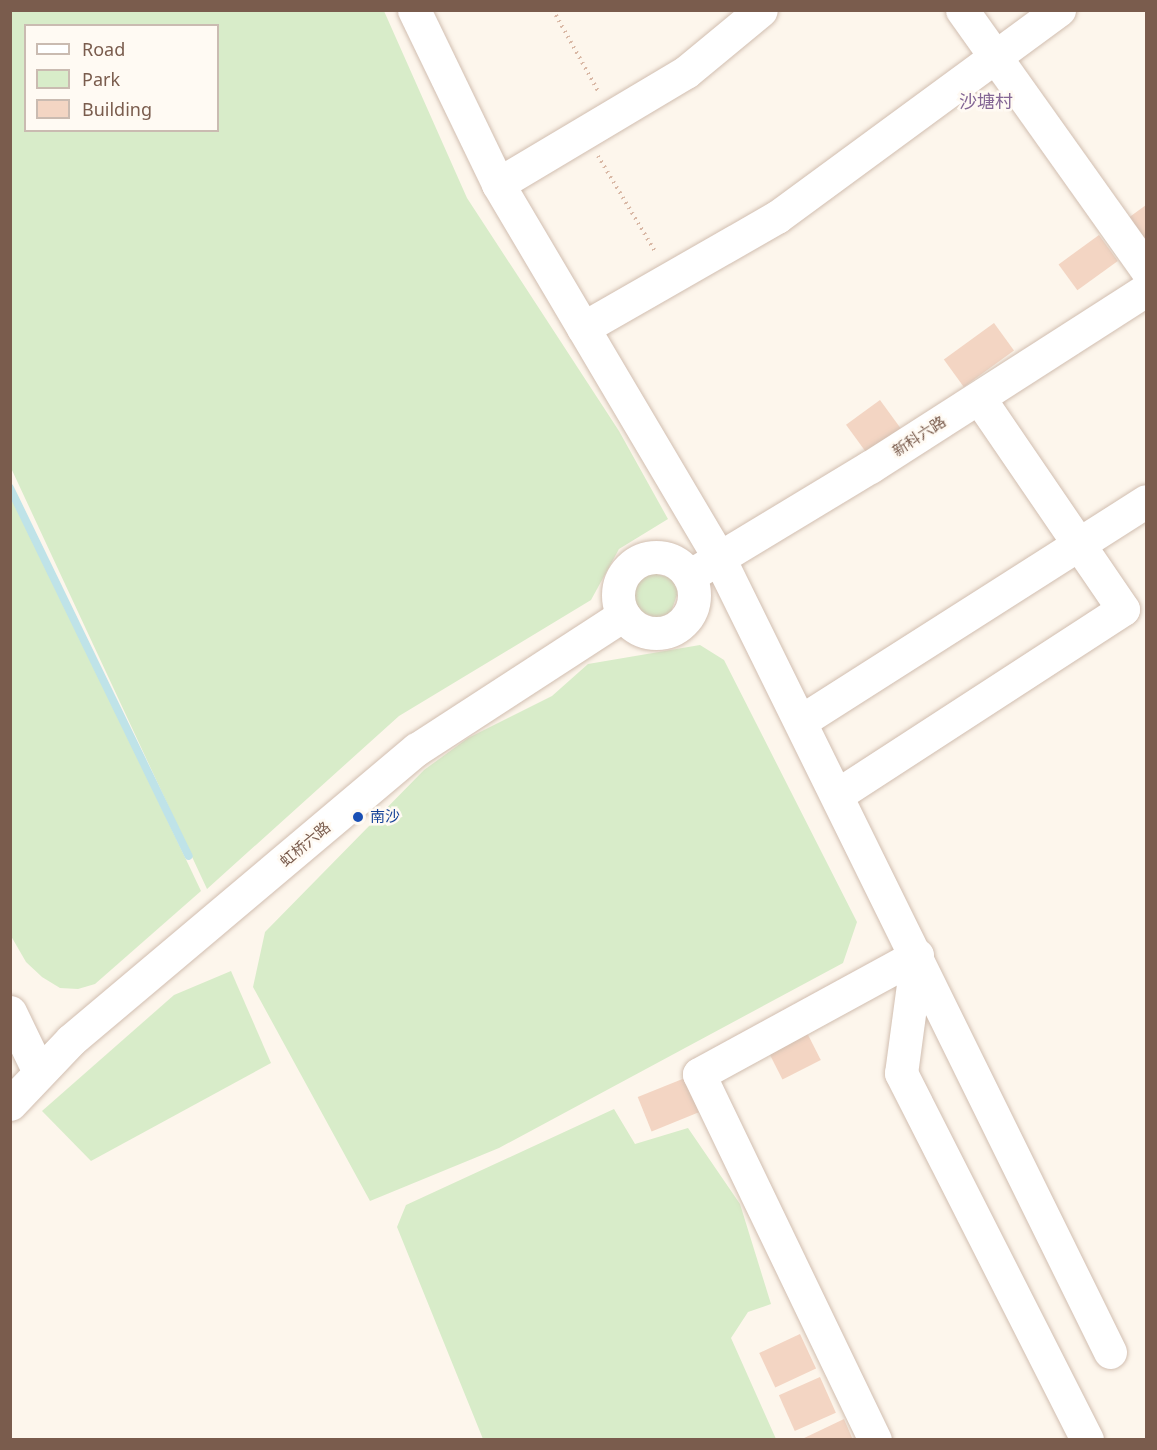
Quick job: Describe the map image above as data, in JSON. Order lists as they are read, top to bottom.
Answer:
{
  "streets": {
    "street": ["新科六路", "虹桥六路"]
  },
  "crossings": [
    ["新科六路", "虹桥六路"]
  ],
  "districts": ["沙塘村"],
  "places": ["南沙"],
  "legend": ["Road", "Park", "Building"]
}
